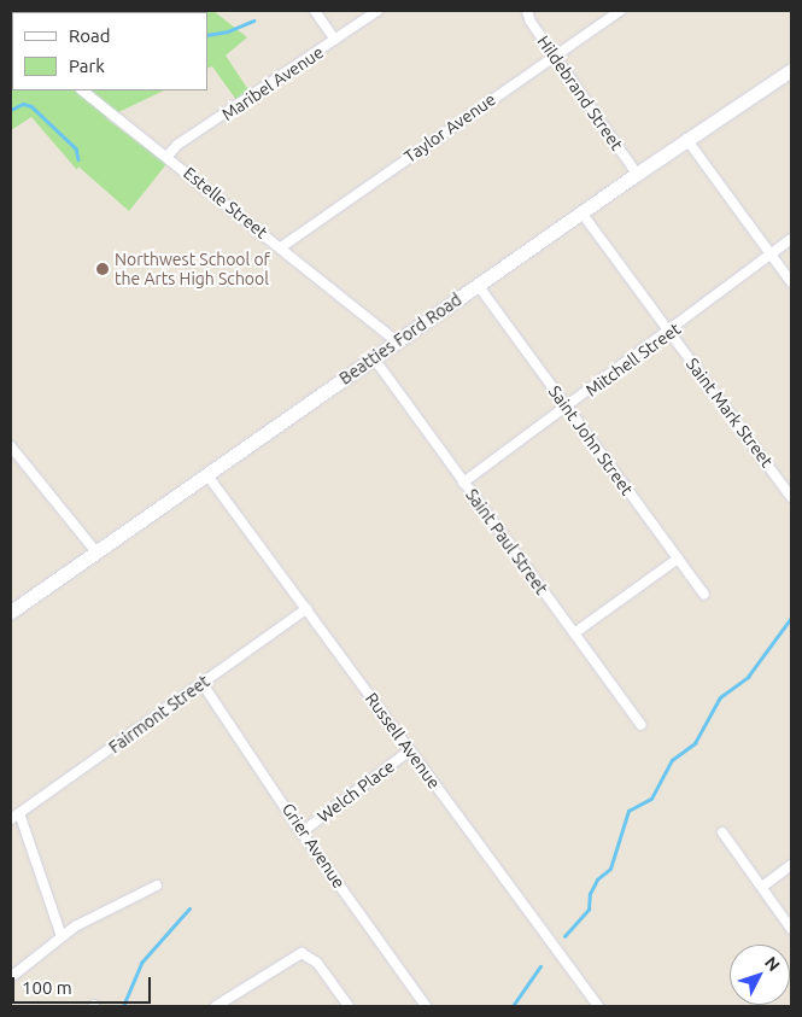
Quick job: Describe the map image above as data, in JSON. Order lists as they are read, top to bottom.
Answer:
{
  "streets": {
    "main road": ["Beatties Ford Road"],
    "street": [
      "Maribel Avenue",
      "Hildebrand Street",
      "Taylor Avenue",
      "Estelle Street",
      "Mitchell Street",
      "Saint Mark Street",
      "Saint John Street",
      "Saint Paul Street",
      "Fairmont Street",
      "Russell Avenue",
      "Welch Place",
      "Grier Avenue"
    ]
  },
  "crossings": [
    ["Maribel Avenue", "Estelle Street"],
    ["Hildebrand Street", "Taylor Avenue"],
    ["Hildebrand Street", "Beatties Ford Road"],
    ["Taylor Avenue", "Estelle Street"],
    ["Estelle Street", "Beatties Ford Road"],
    ["Beatties Ford Road", "Saint Mark Street"],
    ["Beatties Ford Road", "Saint John Street"],
    ["Beatties Ford Road", "Saint Paul Street"],
    ["Beatties Ford Road", "Russell Avenue"],
    ["Mitchell Street", "Saint Mark Street"],
    ["Mitchell Street", "Saint John Street"],
    ["Mitchell Street", "Saint Paul Street"],
    ["Fairmont Street", "Russell Avenue"],
    ["Fairmont Street", "Grier Avenue"],
    ["Russell Avenue", "Welch Place"],
    ["Welch Place", "Grier Avenue"]
  ],
  "places": ["Northwest School of the Arts High School"],
  "legend": ["Road", "Park"],
  "scale_bar": "100 m",
  "north": "top right"
}
